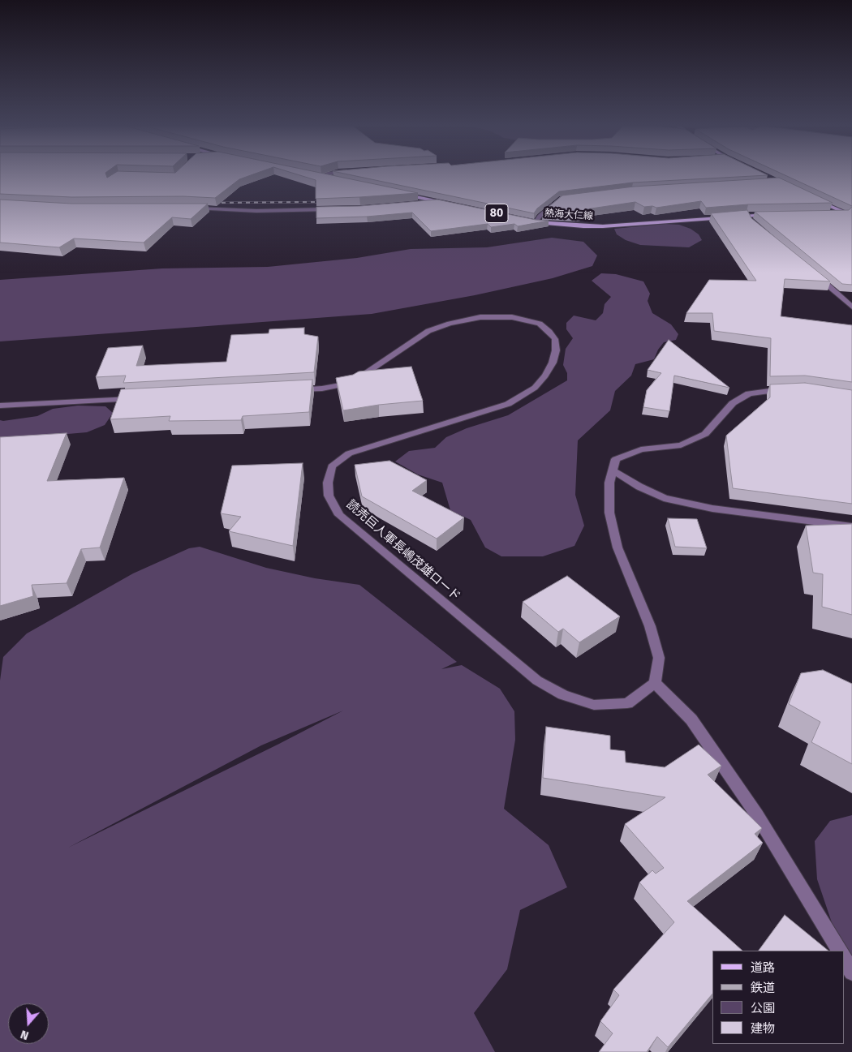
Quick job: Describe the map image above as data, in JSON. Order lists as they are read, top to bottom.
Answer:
{
  "streets": {
    "main road": ["熱海大仁線"],
    "street": ["読売巨人軍長嶋茂雄ロード"]
  },
  "legend": [
    "道路",
    "鉄道",
    "公園",
    "建物"
  ],
  "north": "bottom"
}
